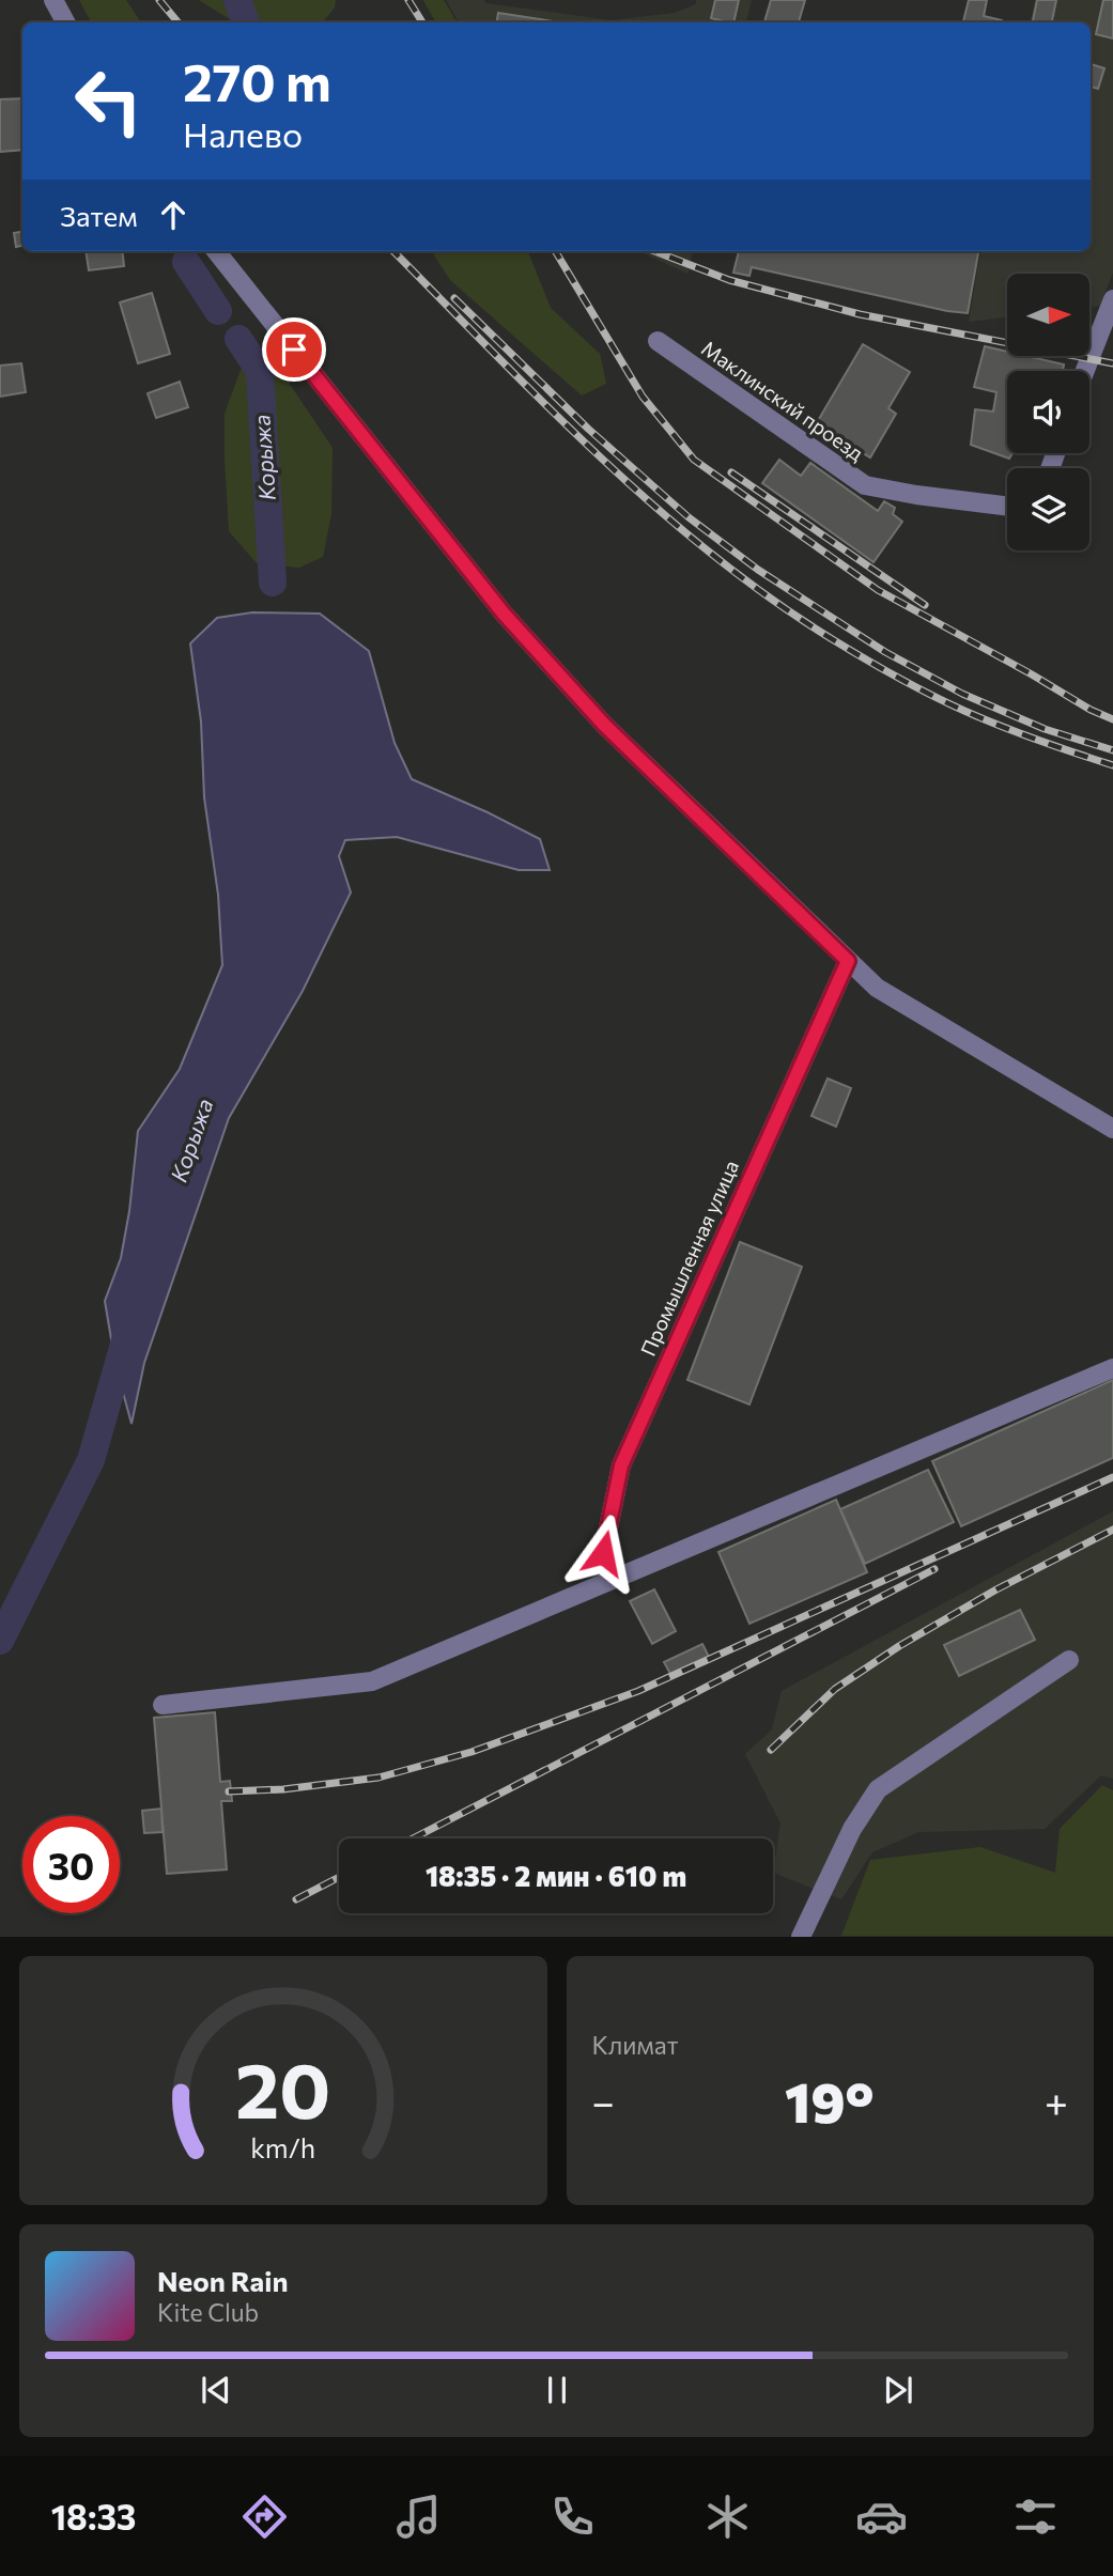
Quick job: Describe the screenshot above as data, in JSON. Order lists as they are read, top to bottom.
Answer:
{
  "streets": {
    "street": ["Маклинский проезд", "Промышленная улица"]
  },
  "water": ["Корыжа"],
  "north": "right",
  "page": {
    "turn": ["270 m", "Налево"],
    "then": "Затем",
    "limit": "30",
    "trip": "18:35 · 2 мин · 610 m",
    "tile": "Климат",
    "heat": ["−", "19°", "+"],
    "song": ["Neon Rain", "Kite Club"],
    "tabs": "18:33",
    "gauge": ["20", "km/h"]
  }
}
